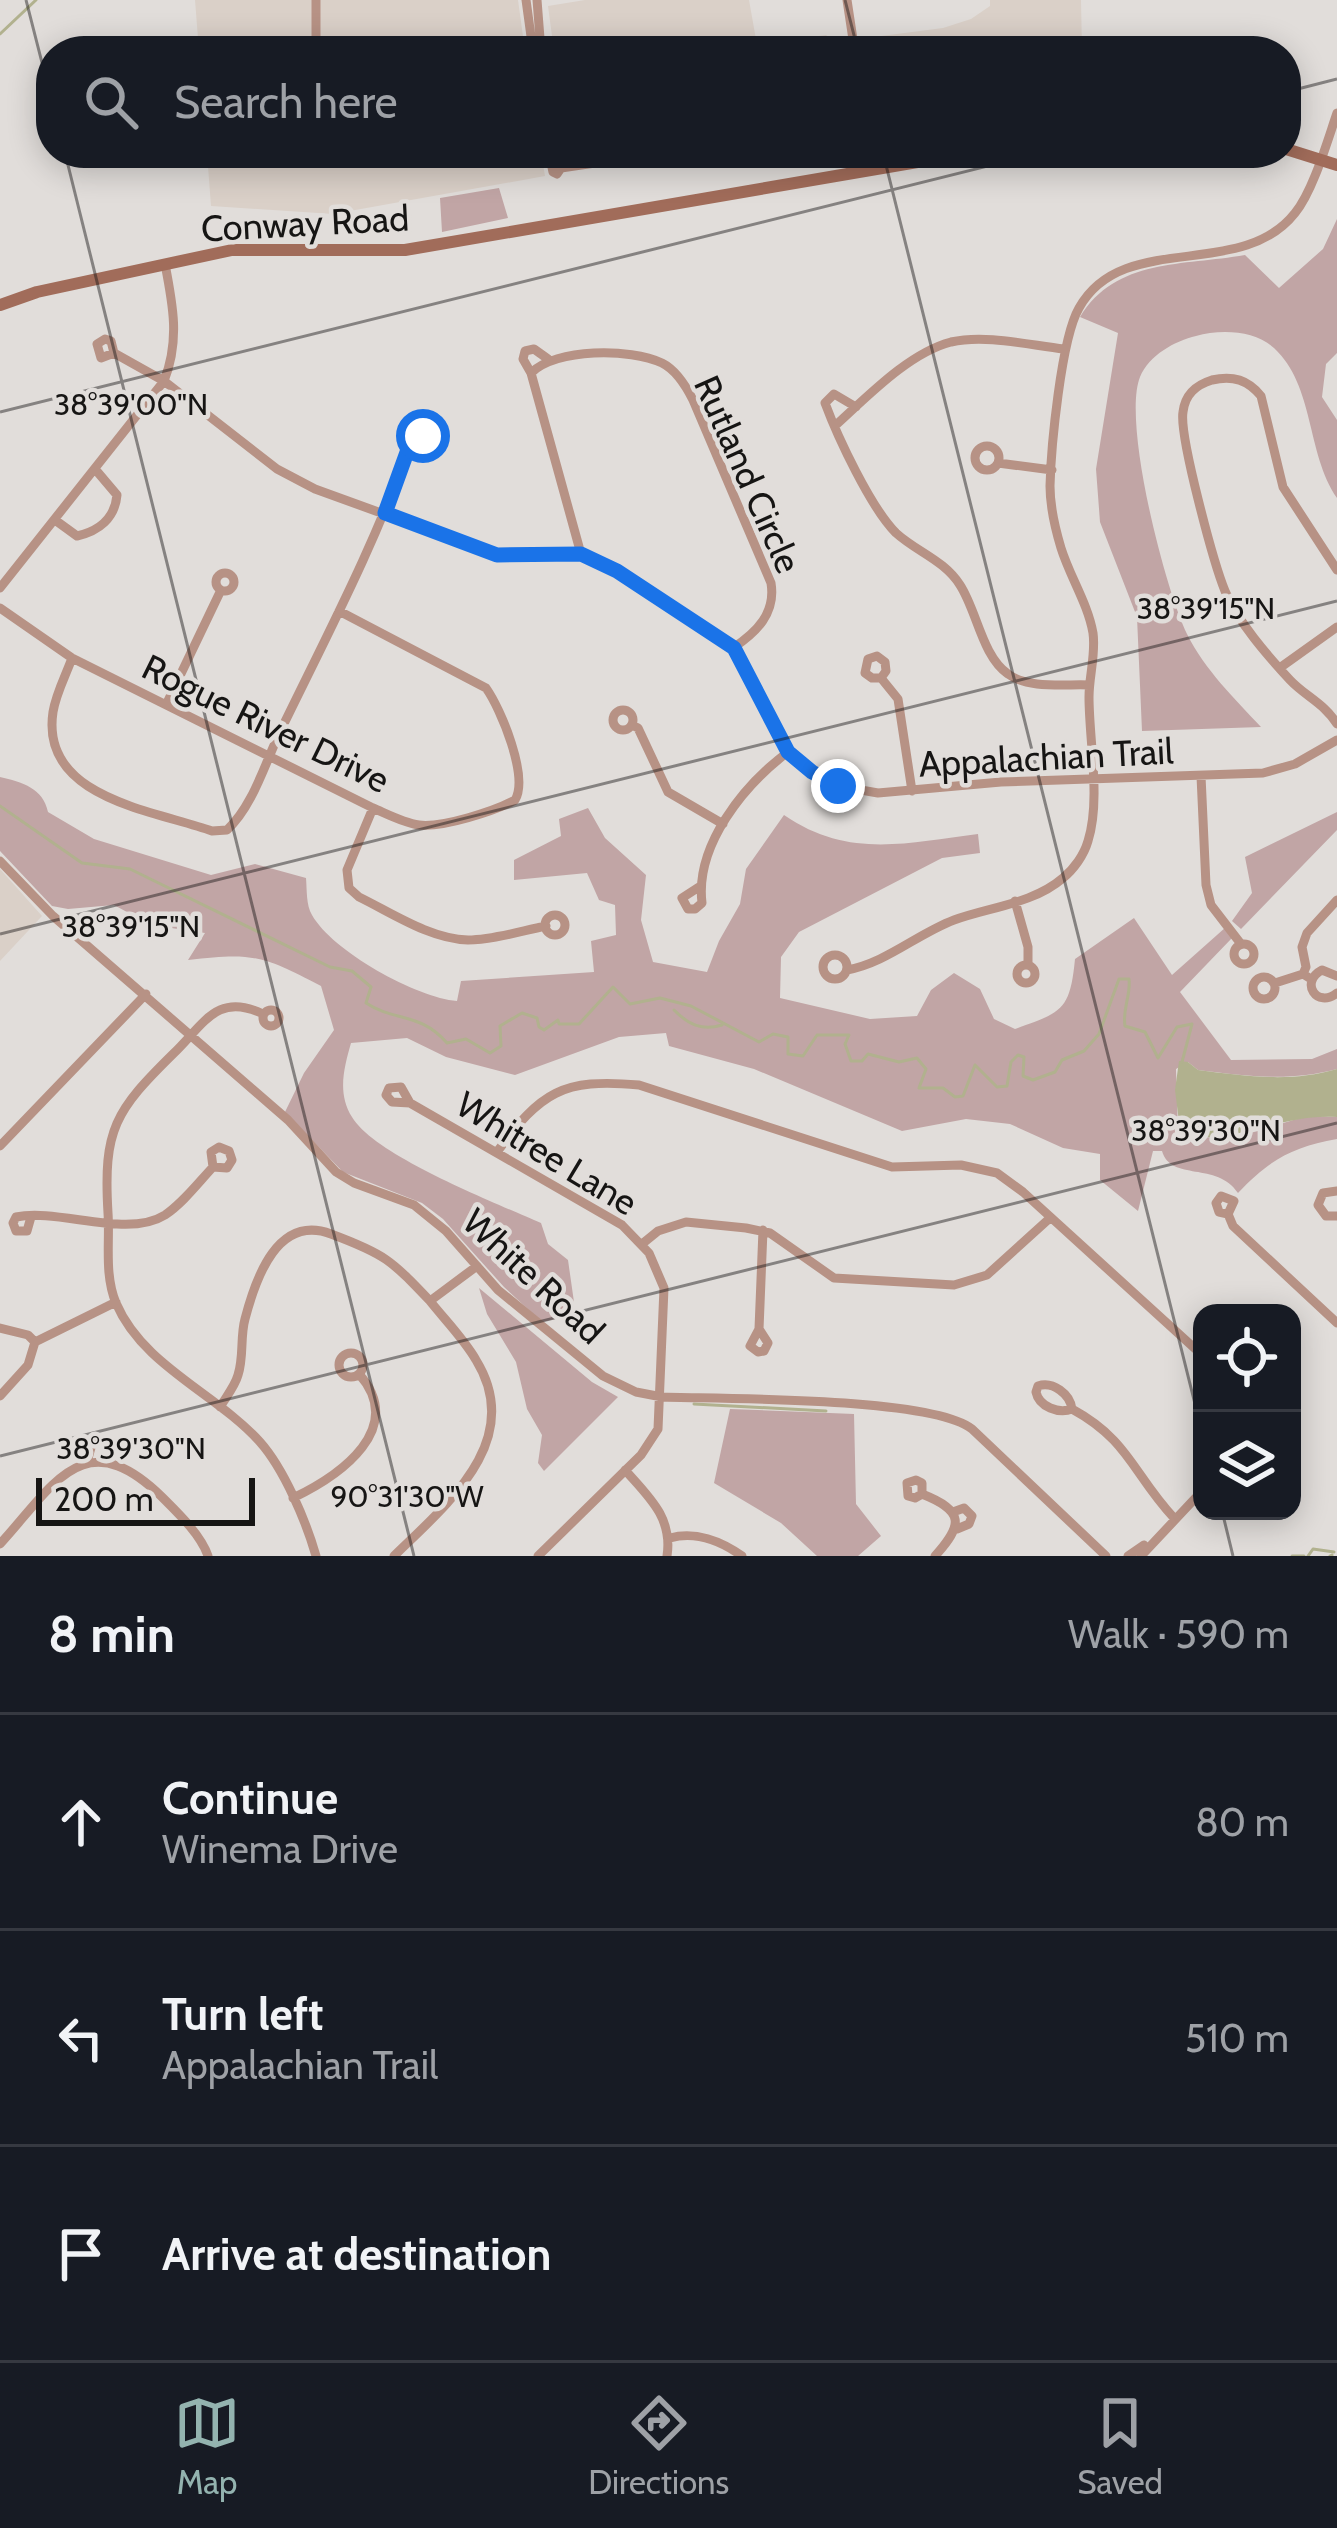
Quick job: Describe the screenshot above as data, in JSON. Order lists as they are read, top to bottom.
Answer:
{
  "streets": {
    "street": [
      "Conway Road",
      "Rutland Circle",
      "Rogue River Drive",
      "Appalachian Trail",
      "Whitree Lane",
      "White Road"
    ]
  },
  "crossings": [
    ["Rutland Circle", "Appalachian Trail"],
    ["Whitree Lane", "White Road"]
  ],
  "scale_bar": "200 m",
  "page": {
    "search": "Search here",
    "scale": "200 m",
    "heading": ["8 min", "Walk · 590 m"],
    "list": [
      ["Continue", "Winema Drive", "80 m"],
      ["Turn left", "Appalachian Trail", "510 m"],
      "Arrive at destination"
    ],
    "nav": ["Map", "Directions", "Saved"]
  },
  "coordinates": [
    "38°39'00\"N",
    "38°39'15\"N",
    "38°39'30\"N",
    "90°31'30\"W"
  ]
}
